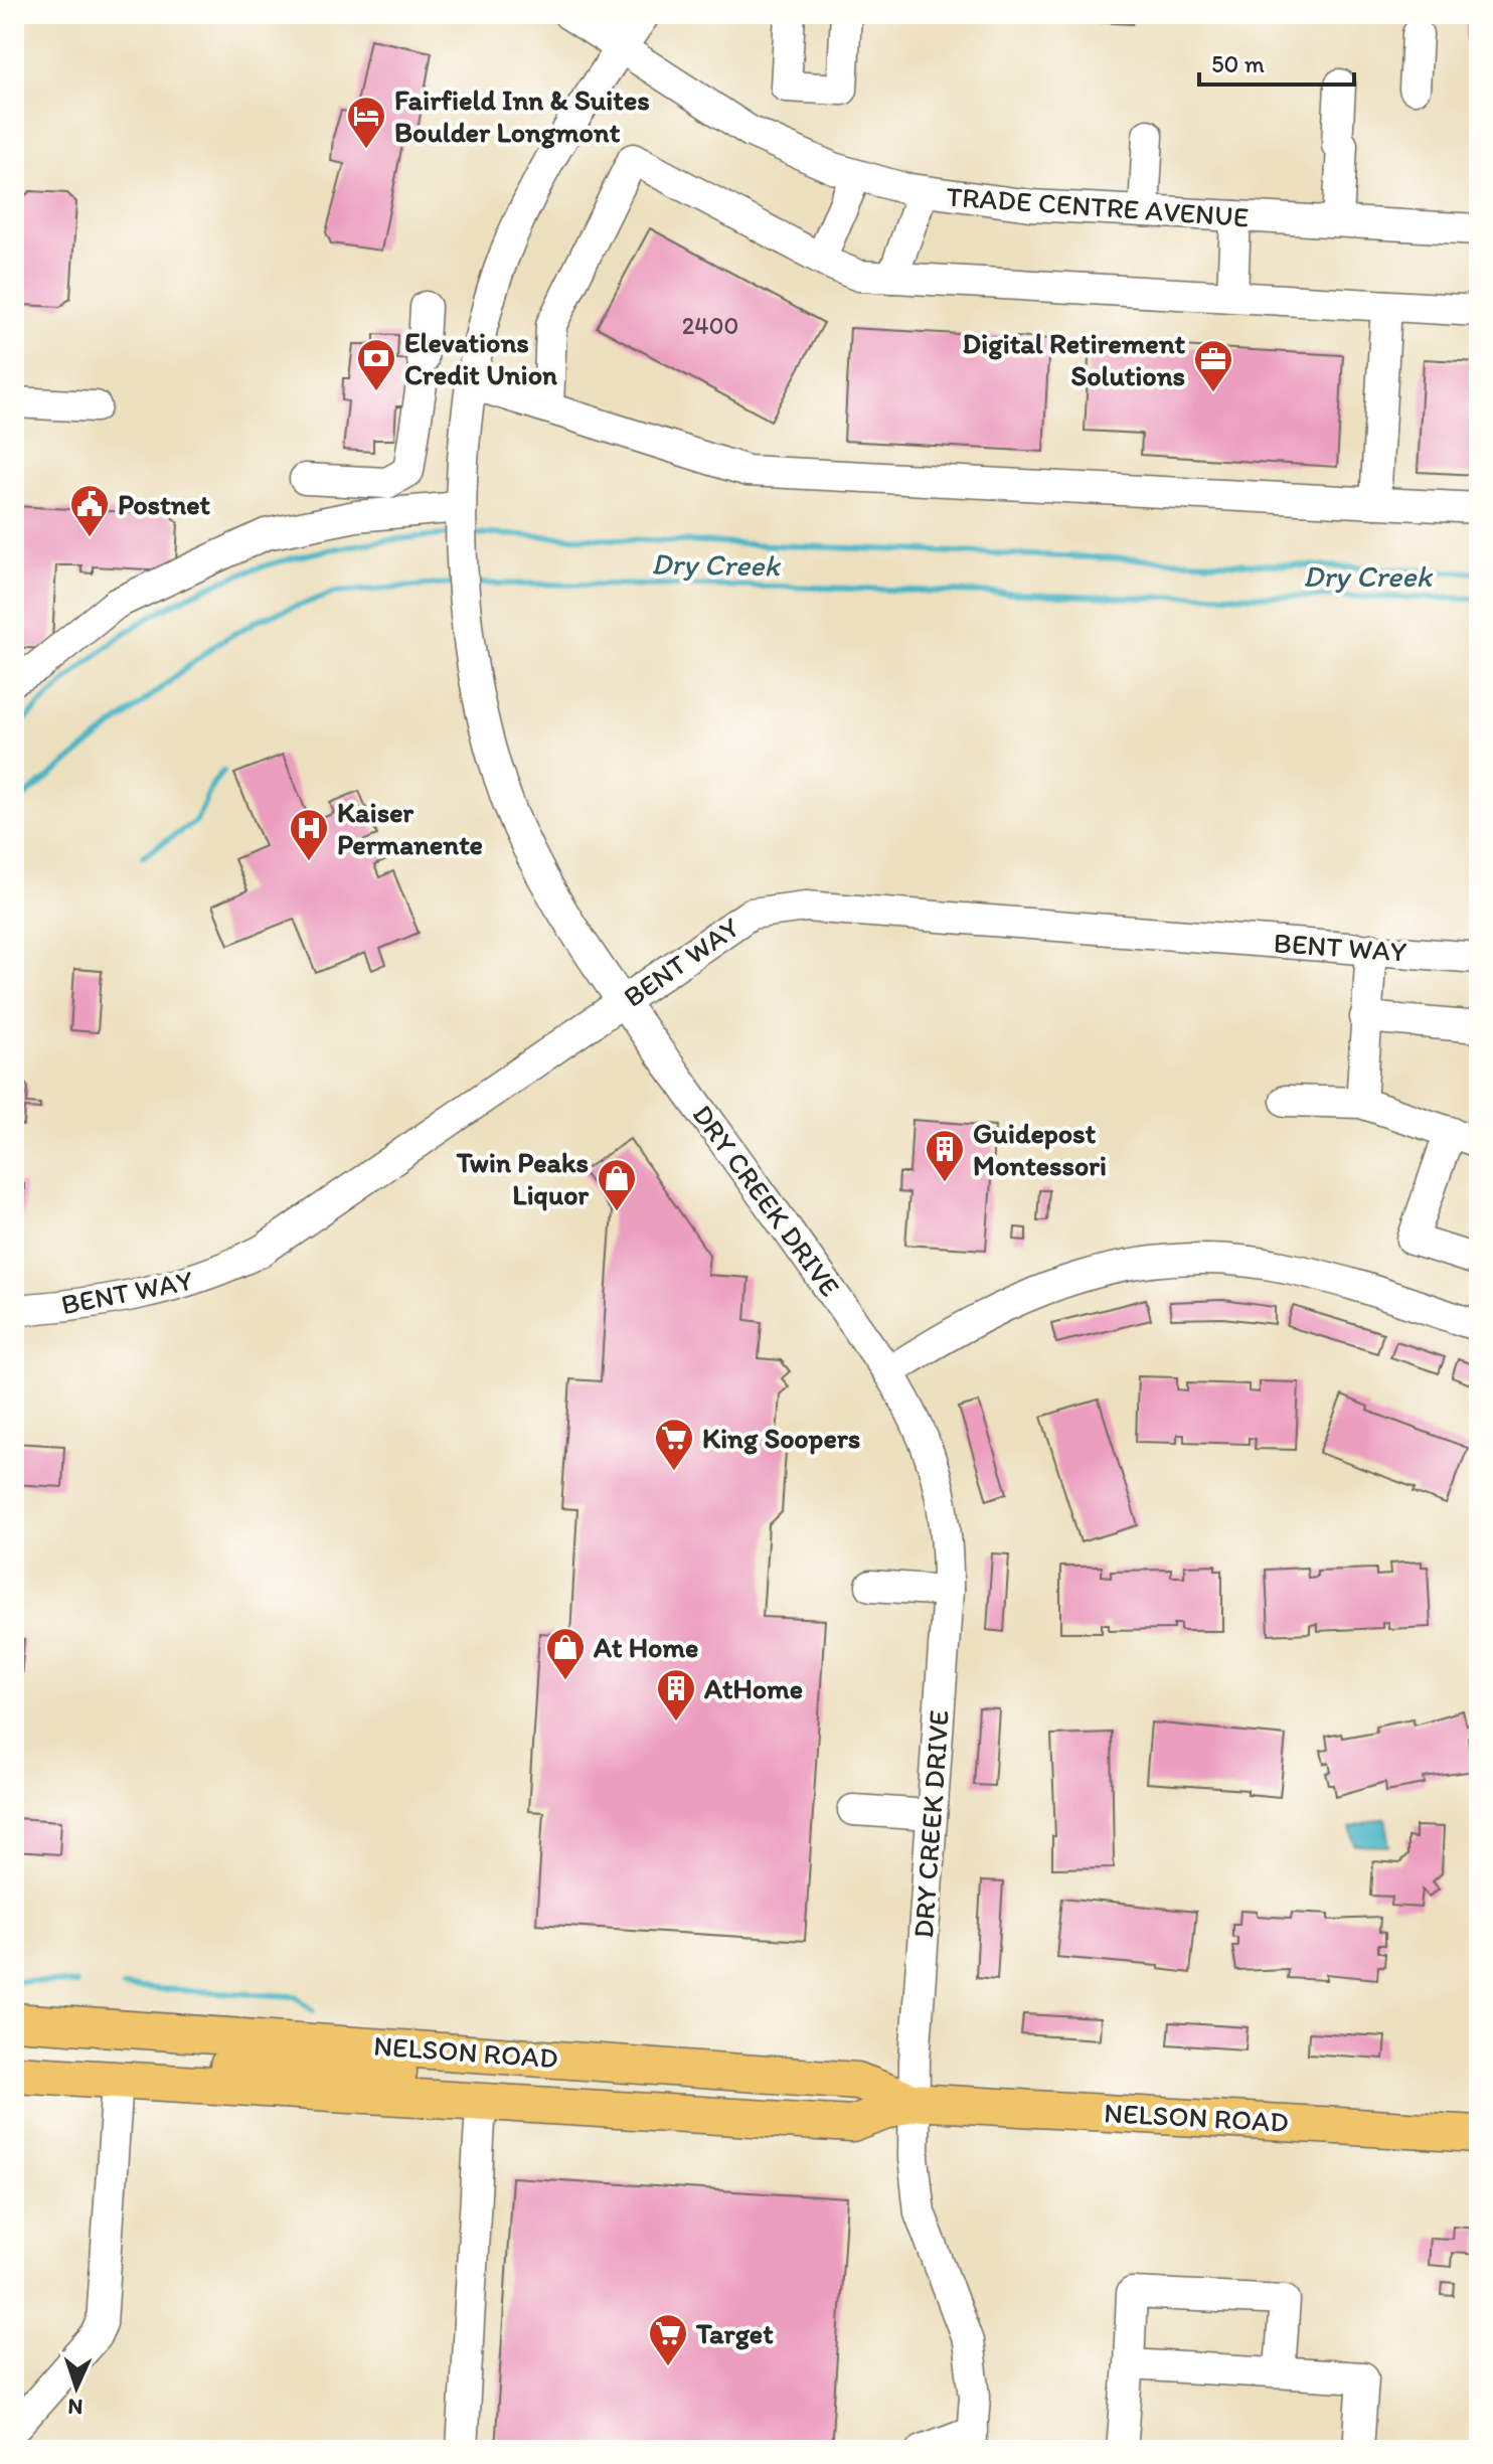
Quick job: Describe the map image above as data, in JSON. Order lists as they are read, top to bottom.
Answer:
{
  "streets": {
    "main road": ["NELSON ROAD"],
    "street": ["TRADE CENTRE AVENUE", "BENT WAY", "DRY CREEK DRIVE"]
  },
  "crossings": [
    ["TRADE CENTRE AVENUE", "DRY CREEK DRIVE"],
    ["BENT WAY", "DRY CREEK DRIVE"],
    ["DRY CREEK DRIVE", "NELSON ROAD"]
  ],
  "water": ["Dry Creek"],
  "places": {
    "hotel": ["Fairfield Inn & Suites Boulder Longmont"],
    "bank": ["Elevations Credit Union"],
    "office": ["Digital Retirement Solutions"],
    "public building": ["Postnet"],
    "hospital": ["Kaiser Permanente"],
    "building": ["Guidepost Montessori", "AtHome"],
    "shop": ["Twin Peaks Liquor", "At Home"],
    "supermarket": ["King Soopers", "Target"]
  },
  "house_numbers": ["2400"],
  "scale_bar": "50 m",
  "north": "bottom"
}
